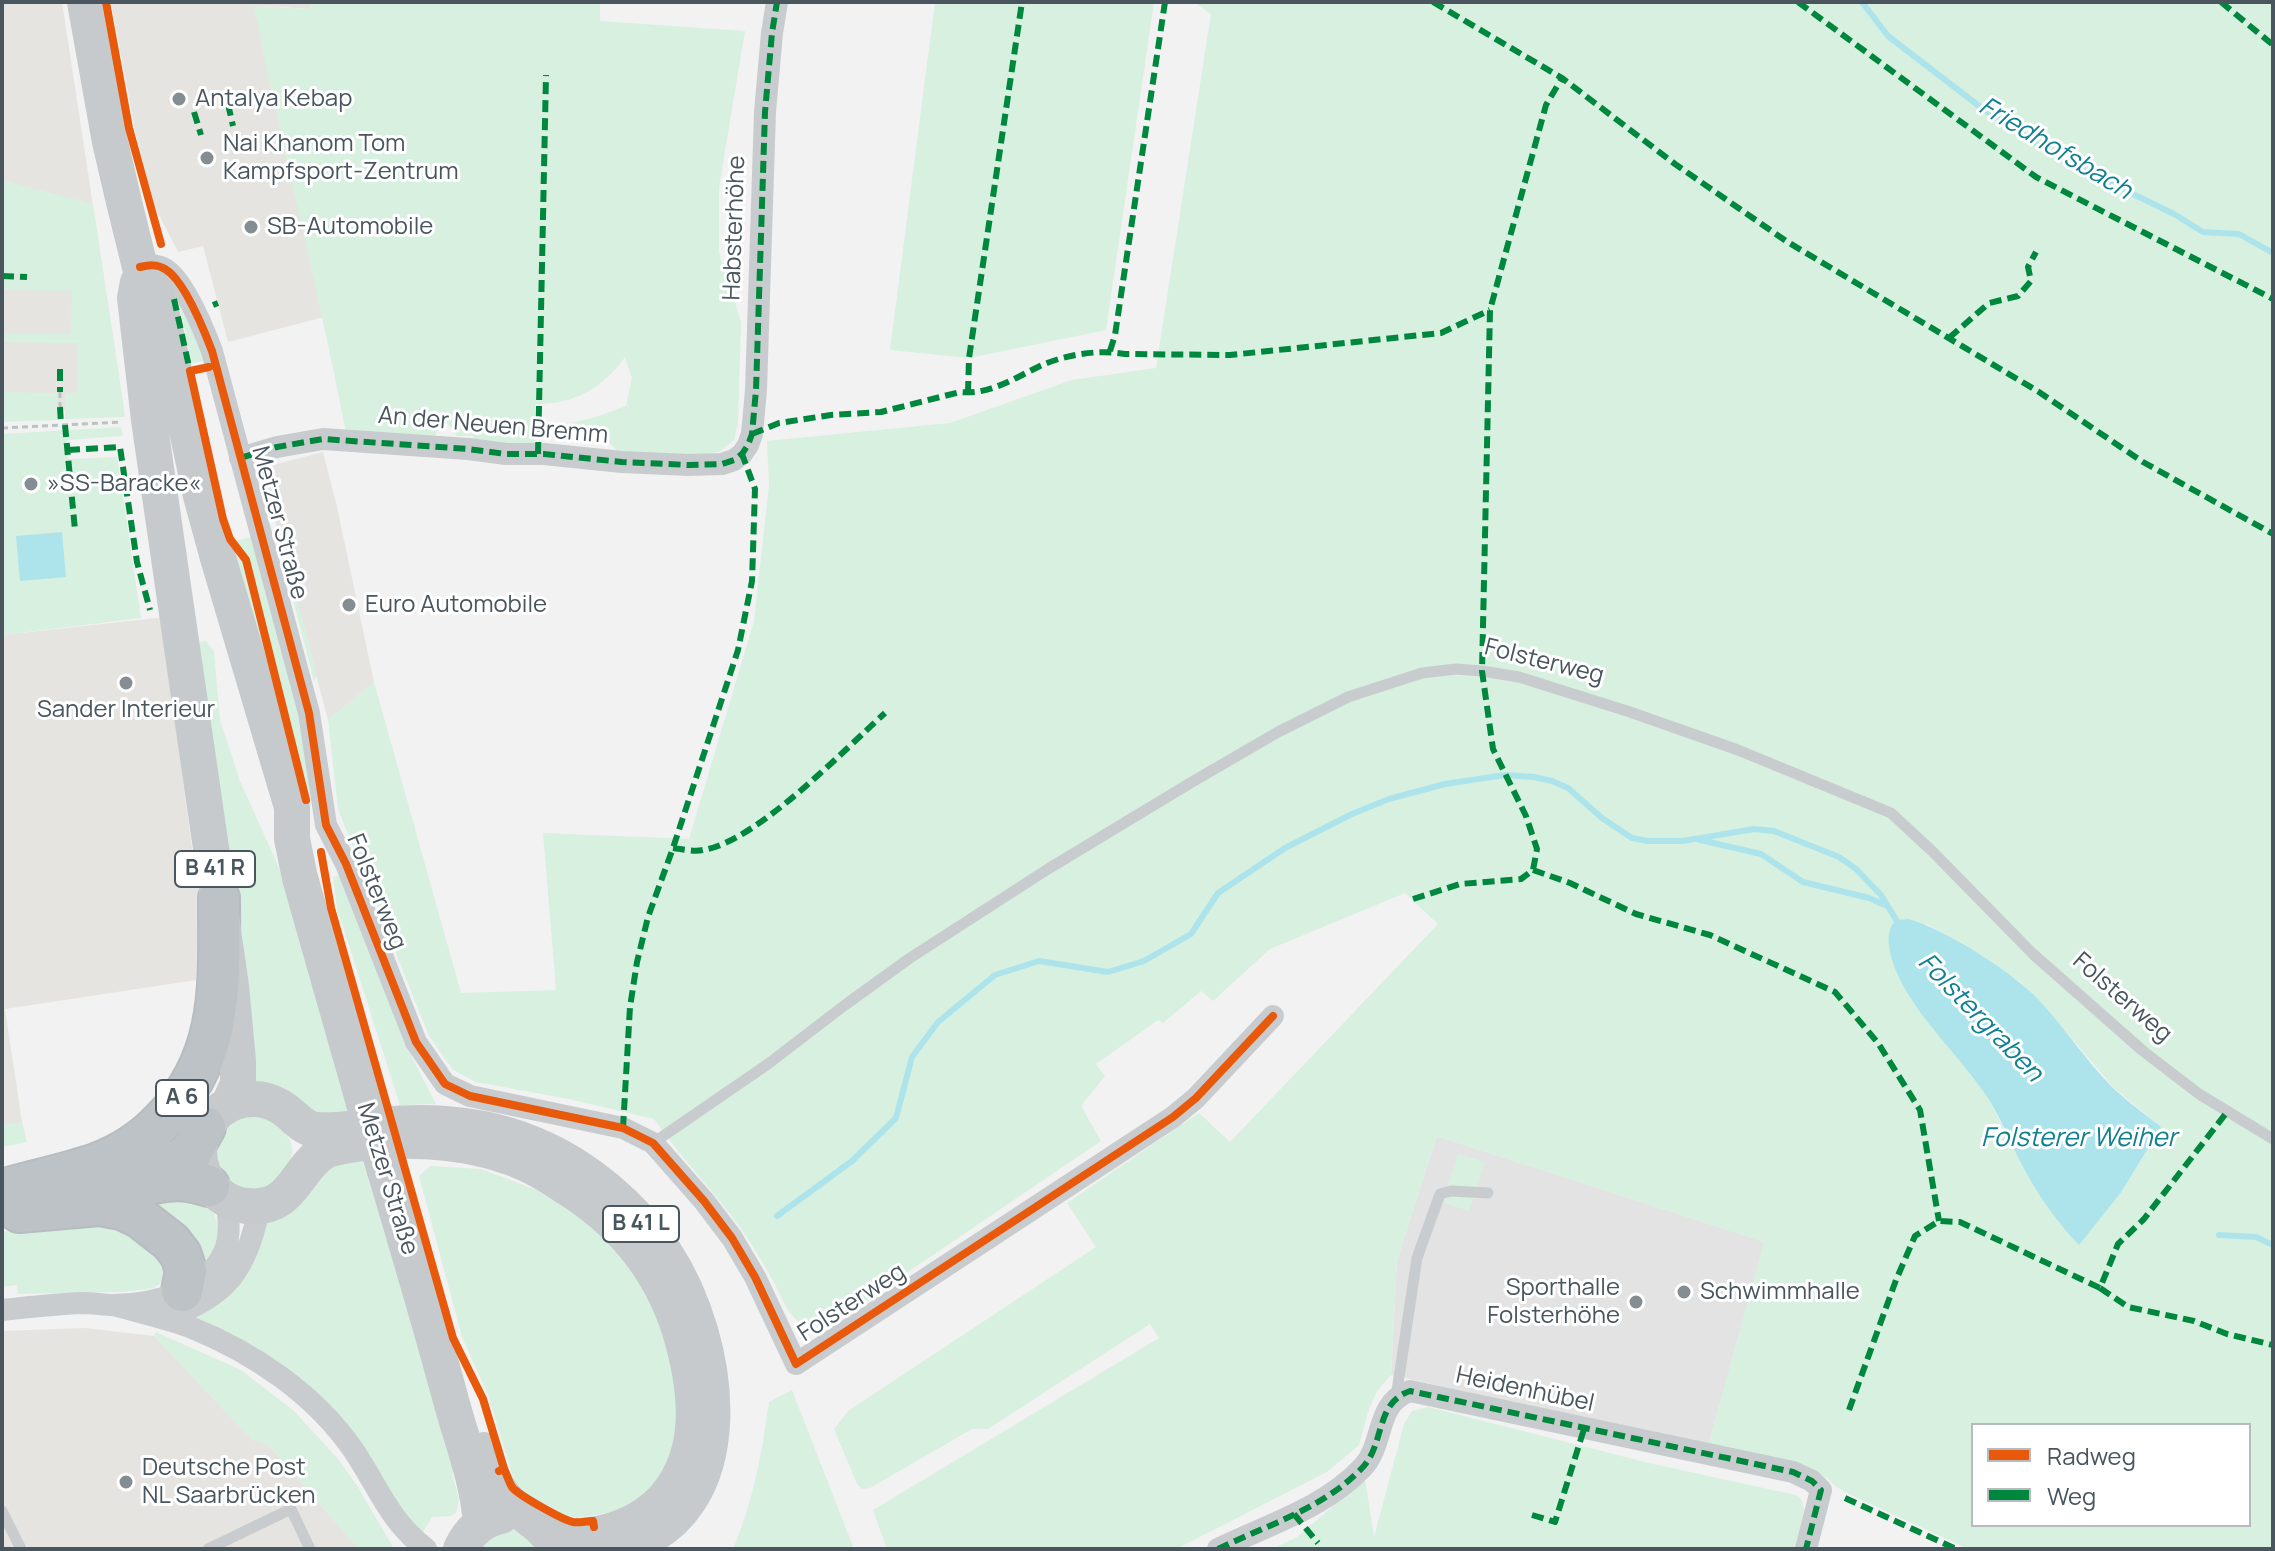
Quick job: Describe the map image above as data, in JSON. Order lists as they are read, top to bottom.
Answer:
{
  "streets": {
    "highway": ["B 41 R", "A 6"],
    "main road": ["Metzer Straße", "B 41 L"],
    "street": [
      "Habsterhöhe",
      "An der Neuen Bremm",
      "Folsterweg",
      "Heidenhübel"
    ]
  },
  "crossings": [
    ["Habsterhöhe", "An der Neuen Bremm"],
    ["An der Neuen Bremm", "Metzer Straße"],
    ["Metzer Straße", "Folsterweg"],
    ["Metzer Straße", "B 41 R"],
    ["Metzer Straße", "A 6"],
    ["Metzer Straße", "B 41 L"],
    ["B 41 R", "A 6"],
    ["B 41 R", "B 41 L"]
  ],
  "water": ["Friedhofsbach", "Folstergraben", "Folsterer Weiher"],
  "places": [
    "Antalya Kebap",
    "Nai Khanom Tom Kampfsport-Zentrum",
    "SB-Automobile",
    "»SS-Baracke«",
    "Euro Automobile",
    "Sander Interieur",
    "Schwimmhalle",
    "Sporthalle Folsterhöhe",
    "Deutsche Post NL Saarbrücken"
  ],
  "legend": ["Radweg", "Weg"]
}
